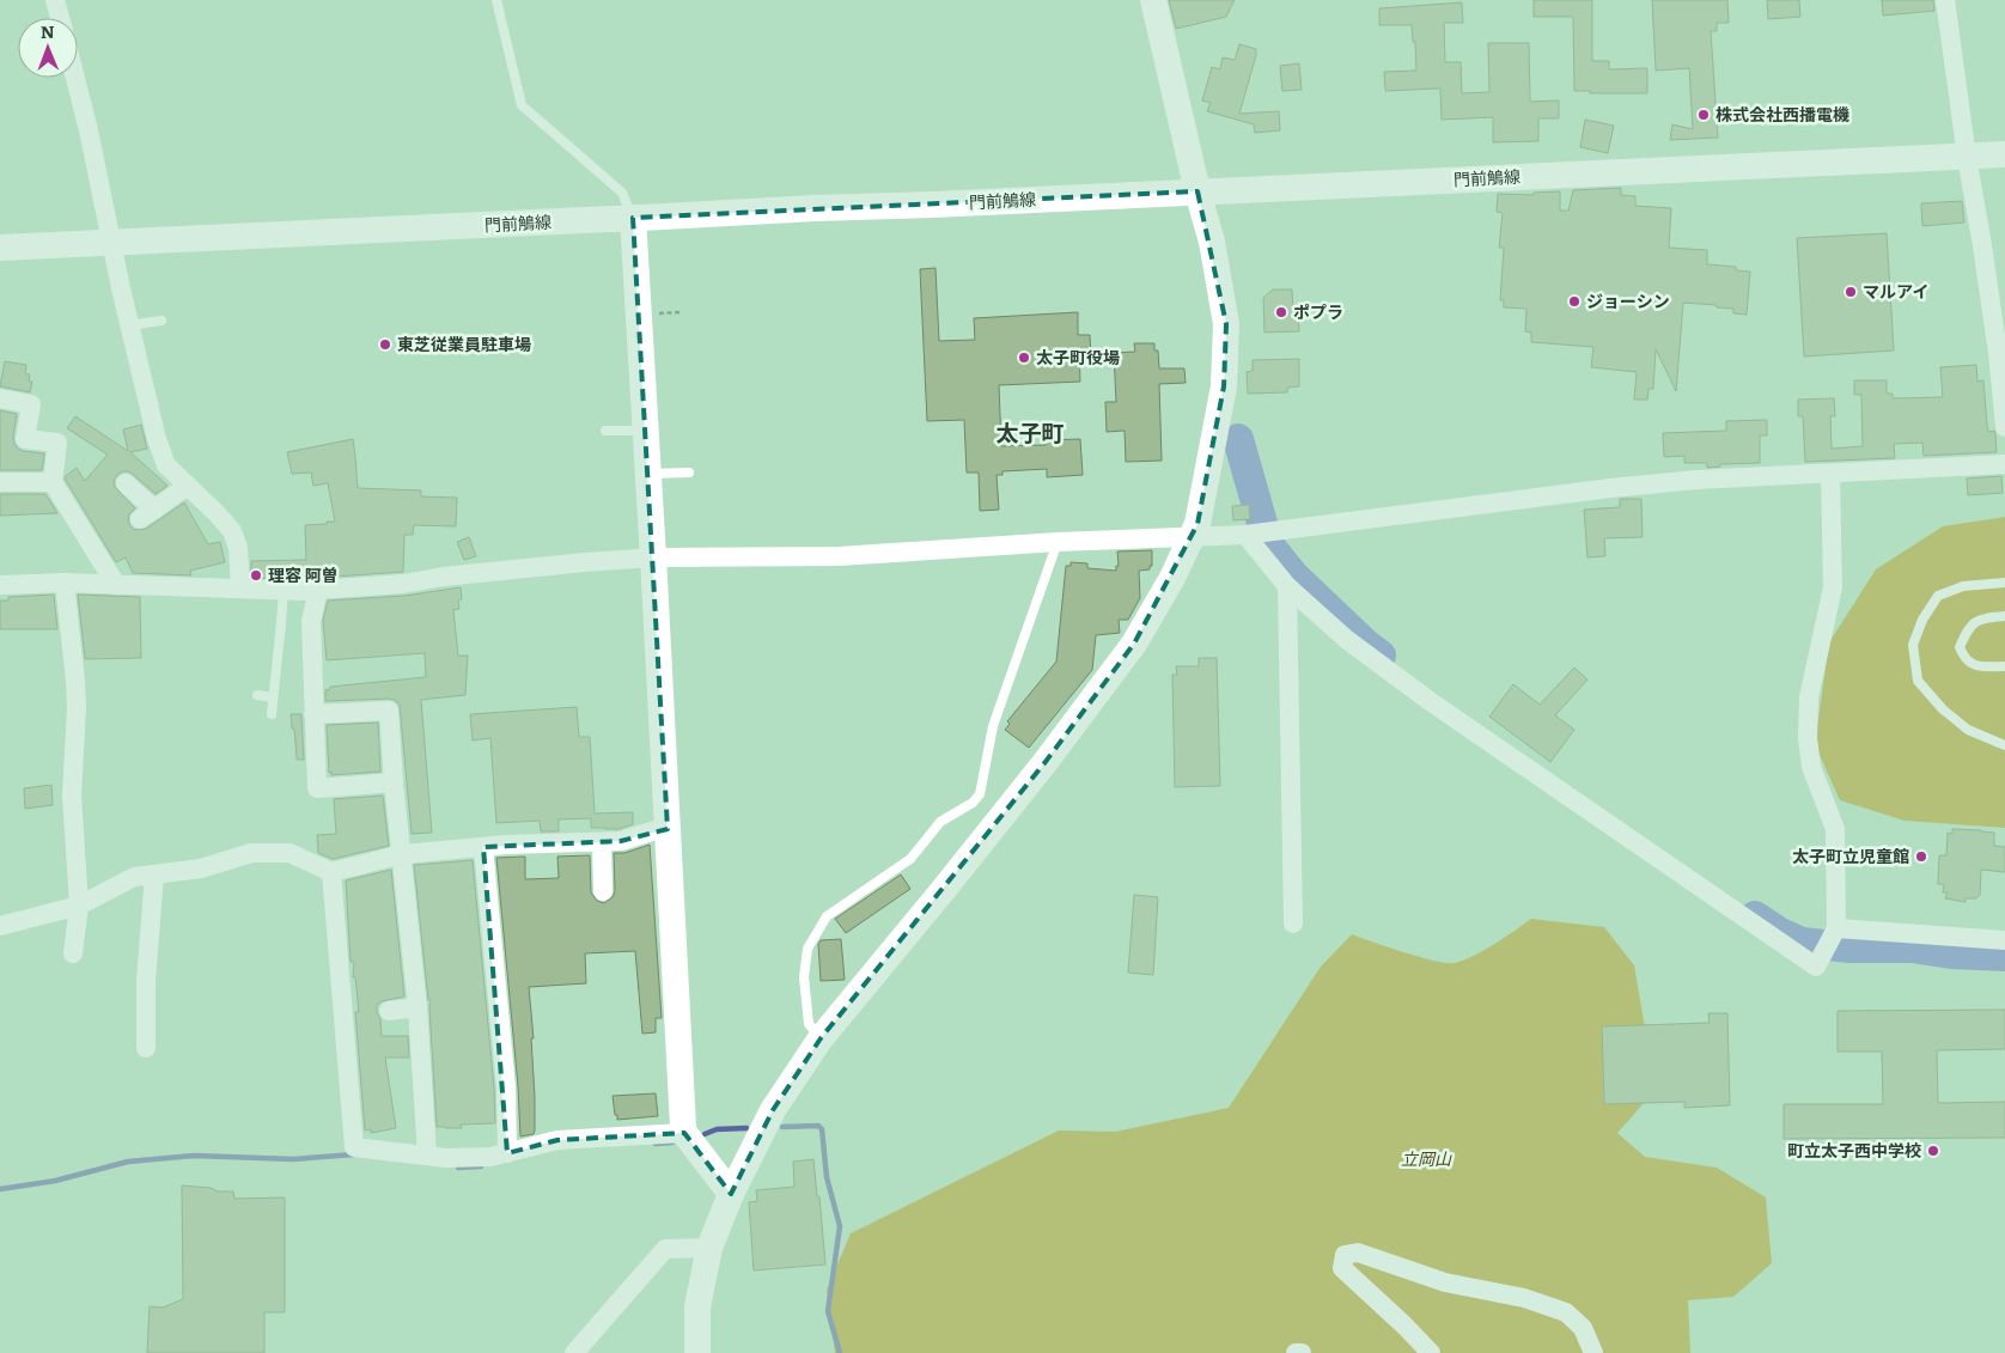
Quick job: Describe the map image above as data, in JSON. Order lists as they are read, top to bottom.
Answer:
{
  "streets": {
    "street": ["門前鵤線"]
  },
  "districts": ["太子町"],
  "parks": ["立岡山"],
  "places": [
    "株式会社西播電機",
    "マルアイ",
    "ジョーシン",
    "ポプラ",
    "東芝従業員駐車場",
    "太子町役場",
    "理容 阿曽",
    "太子町立児童館",
    "町立太子西中学校"
  ],
  "north": "top"
}
